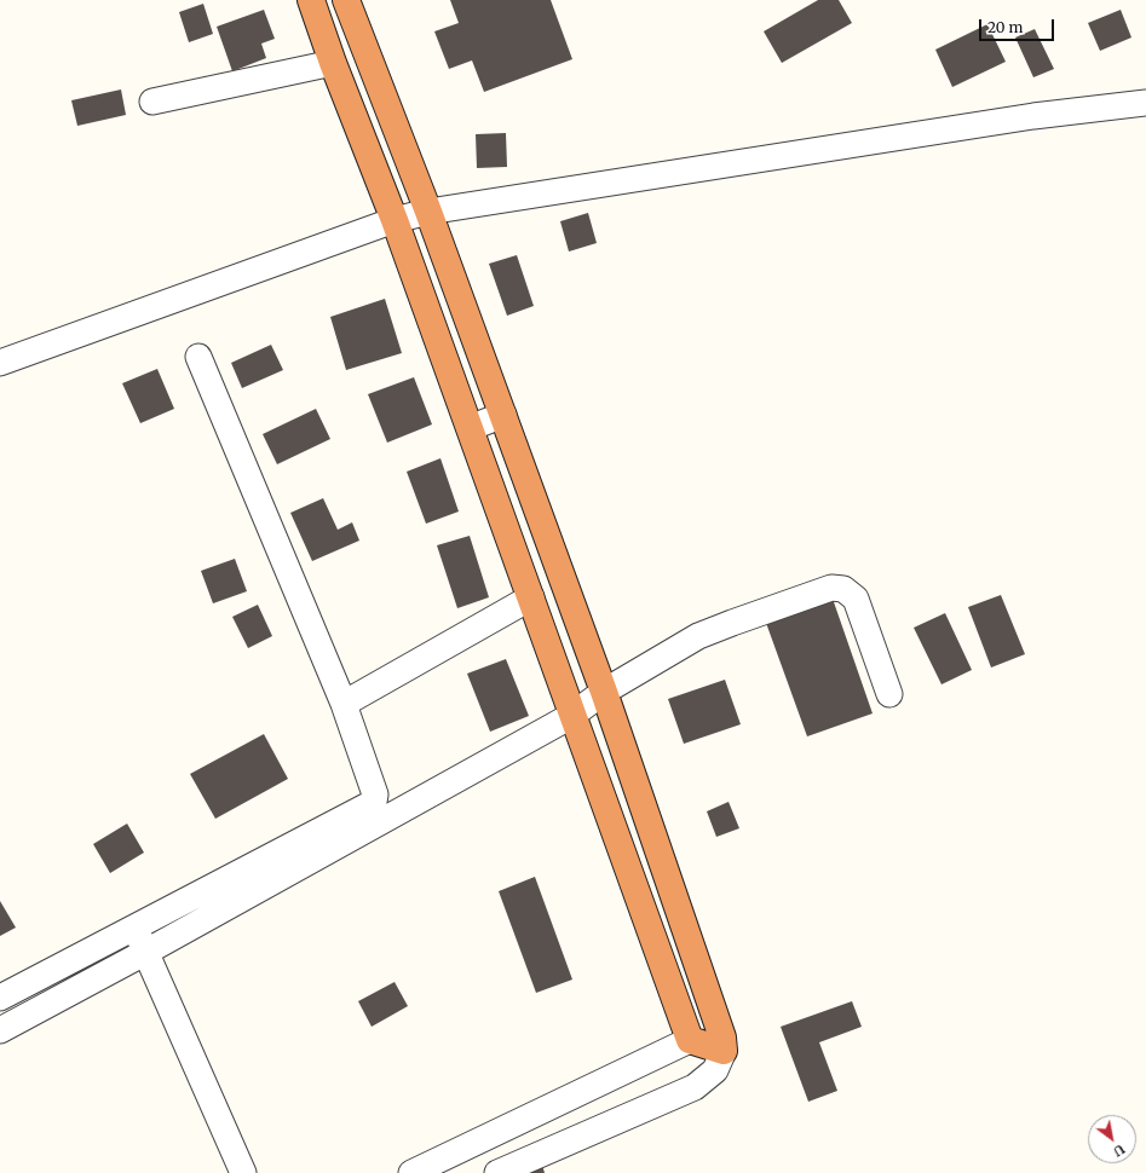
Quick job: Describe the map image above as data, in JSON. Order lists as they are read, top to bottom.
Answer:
{
  "scale_bar": "20 m",
  "north": "bottom right"
}
